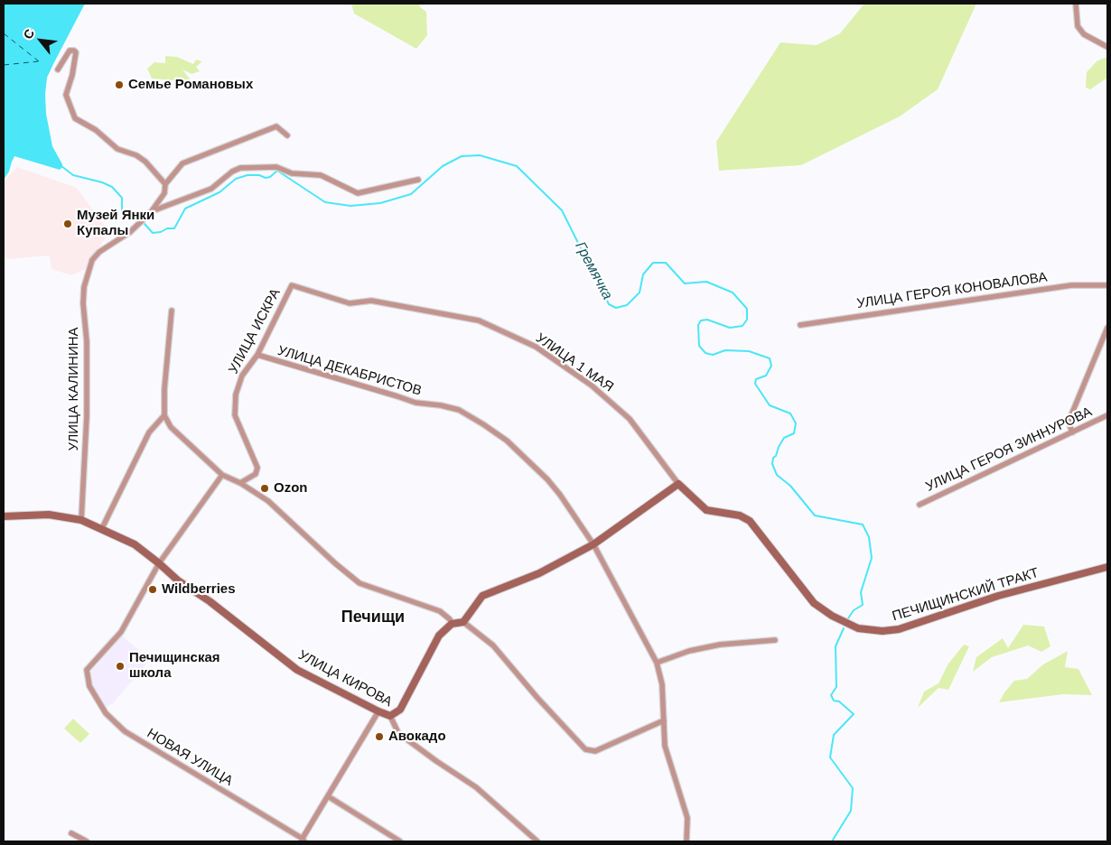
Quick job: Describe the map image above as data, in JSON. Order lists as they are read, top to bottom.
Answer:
{
  "streets": {
    "street": [
      "УЛИЦА ГЕРОЯ КОНОВАЛОВА",
      "УЛИЦА ИСКРА",
      "УЛИЦА 1 МАЯ",
      "УЛИЦА ДЕКАБРИСТОВ",
      "УЛИЦА КАЛИНИНА",
      "УЛИЦА ГЕРОЯ ЗИННУРОВА",
      "ПЕЧИЩИНСКИЙ ТРАКТ",
      "УЛИЦА КИРОВА",
      "НОВАЯ УЛИЦА"
    ]
  },
  "crossings": [
    ["УЛИЦА ИСКРА", "УЛИЦА 1 МАЯ"],
    ["УЛИЦА ИСКРА", "УЛИЦА ДЕКАБРИСТОВ"],
    ["УЛИЦА 1 МАЯ", "ПЕЧИЩИНСКИЙ ТРАКТ"],
    ["УЛИЦА КАЛИНИНА", "УЛИЦА КИРОВА"],
    ["УЛИЦА КИРОВА", "НОВАЯ УЛИЦА"]
  ],
  "districts": ["Печищи"],
  "water": ["Гремячка"],
  "places": [
    "Семье Романовых",
    "Музей Янки Купалы",
    "Ozon",
    "Wildberries",
    "Печищинская школа",
    "Авокадо"
  ],
  "north": "top left"
}
